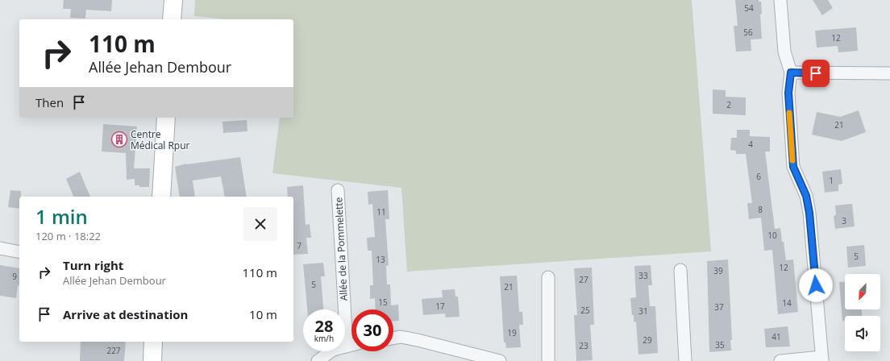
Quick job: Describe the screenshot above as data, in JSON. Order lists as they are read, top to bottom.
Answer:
{
  "streets": {
    "street": ["Allée de la Pommelette"]
  },
  "places": {
    "building": ["Centre Médical Rpur"]
  },
  "house_numbers": [
    "54",
    "56",
    "12",
    "2",
    "21",
    "4",
    "6",
    "1",
    "8",
    "11",
    "3",
    "10",
    "7",
    "5",
    "13",
    "12",
    "39",
    "33",
    "9",
    "27",
    "5",
    "21",
    "15",
    "14",
    "17",
    "37",
    "25",
    "31",
    "19",
    "41",
    "29",
    "35",
    "23",
    "227"
  ],
  "north": "bottom left",
  "page": {
    "turn": ["110 m", "Allée Jehan Dembour"],
    "then": "Then",
    "heading": ["1 min", "120 m · 18:22"],
    "list": [
      {
        "name": "Turn right",
        "note": "Allée Jehan Dembour",
        "value": "110 m"
      },
      {
        "name": "Arrive at destination",
        "value": "10 m"
      }
    ],
    "speed": "28 km/h",
    "limit": "30"
  }
}
